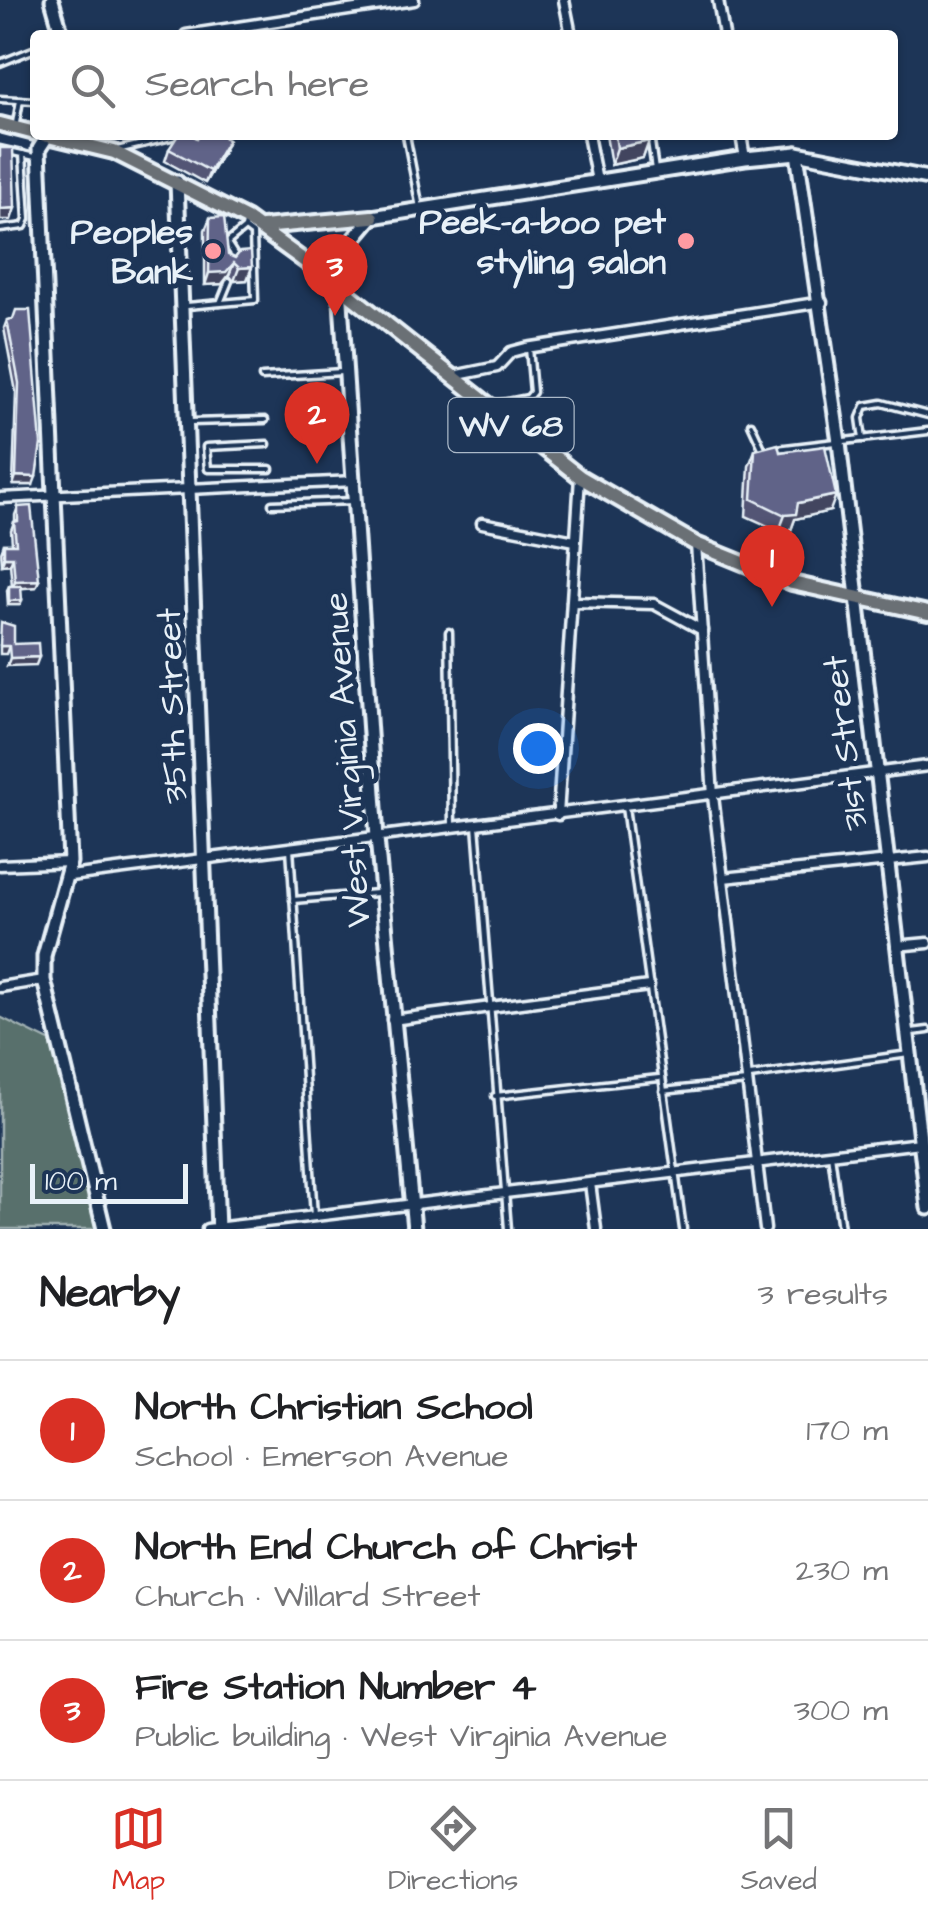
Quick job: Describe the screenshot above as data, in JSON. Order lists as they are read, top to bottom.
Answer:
{
  "streets": {
    "main road": ["WV 68"],
    "street": ["35th Street", "31st Street", "West Virginia Avenue"]
  },
  "crossings": [
    ["WV 68", "35th Street"],
    ["WV 68", "31st Street"],
    ["WV 68", "West Virginia Avenue"]
  ],
  "places": ["Peek-a-boo pet styling salon", "Peoples Bank"],
  "scale_bar": "100 m",
  "page": {
    "search": "Search here",
    "pins": ["3", "2", "1"],
    "scale": "100 m",
    "heading": ["Nearby", "3 results"],
    "list": [
      {
        "mark": "1",
        "name": "North Christian School",
        "note": "School · Emerson Avenue",
        "value": "170 m"
      },
      {
        "mark": "2",
        "name": "North End Church of Christ",
        "note": "Church · Willard Street",
        "value": "230 m"
      },
      {
        "mark": "3",
        "name": "Fire Station Number 4",
        "note": "Public building · West Virginia Avenue",
        "value": "300 m"
      }
    ],
    "nav": ["Map", "Directions", "Saved"]
  }
}
